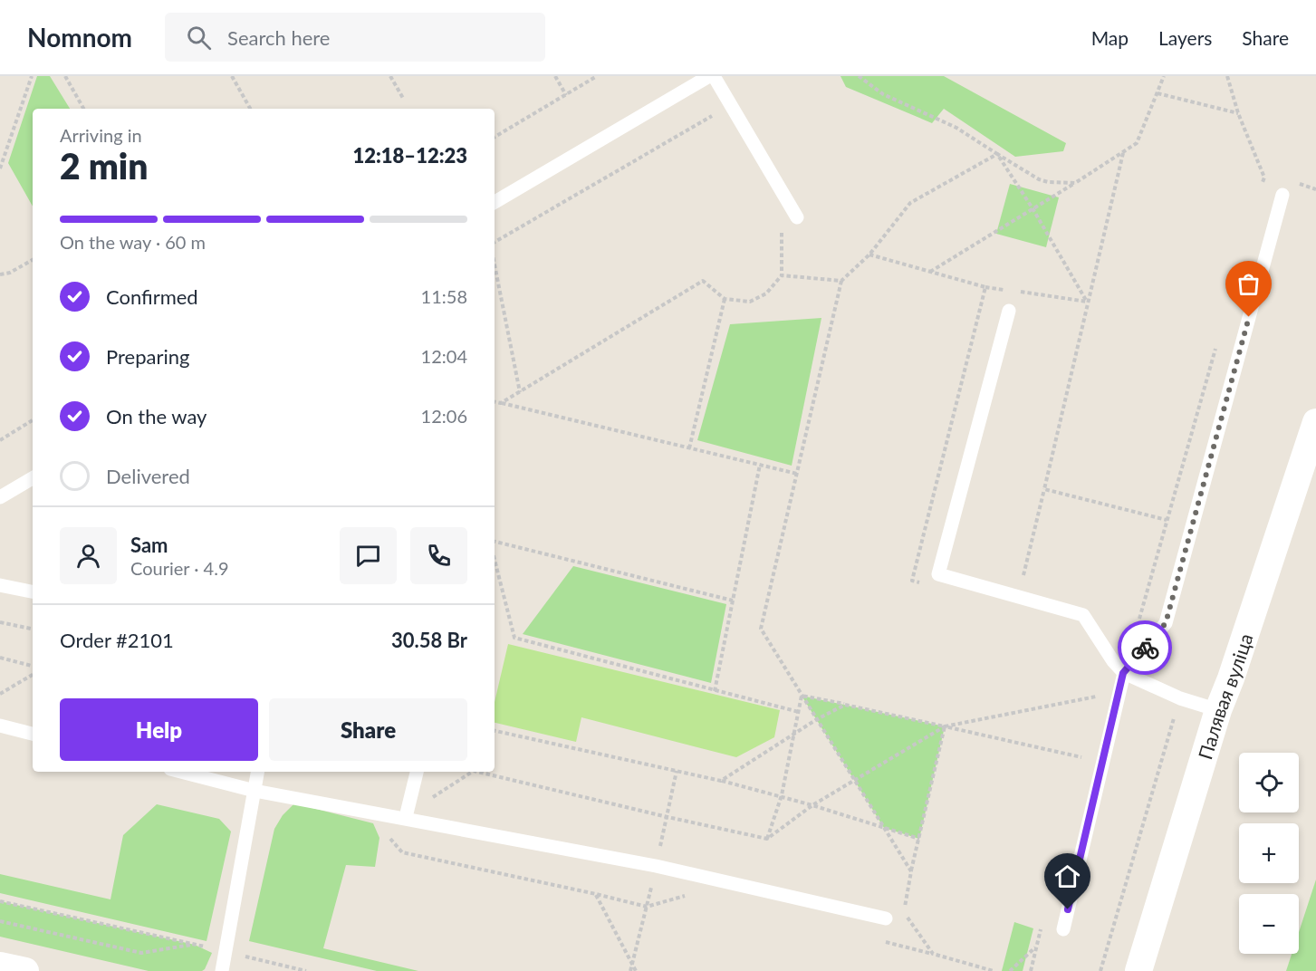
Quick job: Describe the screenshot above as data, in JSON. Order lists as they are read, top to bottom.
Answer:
{
  "streets": {
    "street": ["Палявая вуліца"]
  },
  "page": {
    "header": "Nomnom",
    "search": "Search here",
    "nav": ["Map", "Layers", "Share"],
    "heading": ["2 min", "Arriving in", "12:18–12:23"],
    "panel": [
      "Sam",
      "Courier · 4.9",
      "Order #2101",
      "30.58 Br"
    ],
    "bar": "On the way · 60 m",
    "list": [
      ["Confirmed", "11:58"],
      ["Preparing", "12:04"],
      ["On the way", "12:06"],
      "Delivered"
    ],
    "buttons": ["Help", "Share"],
    "map_buttons": ["+", "−"]
  }
}
